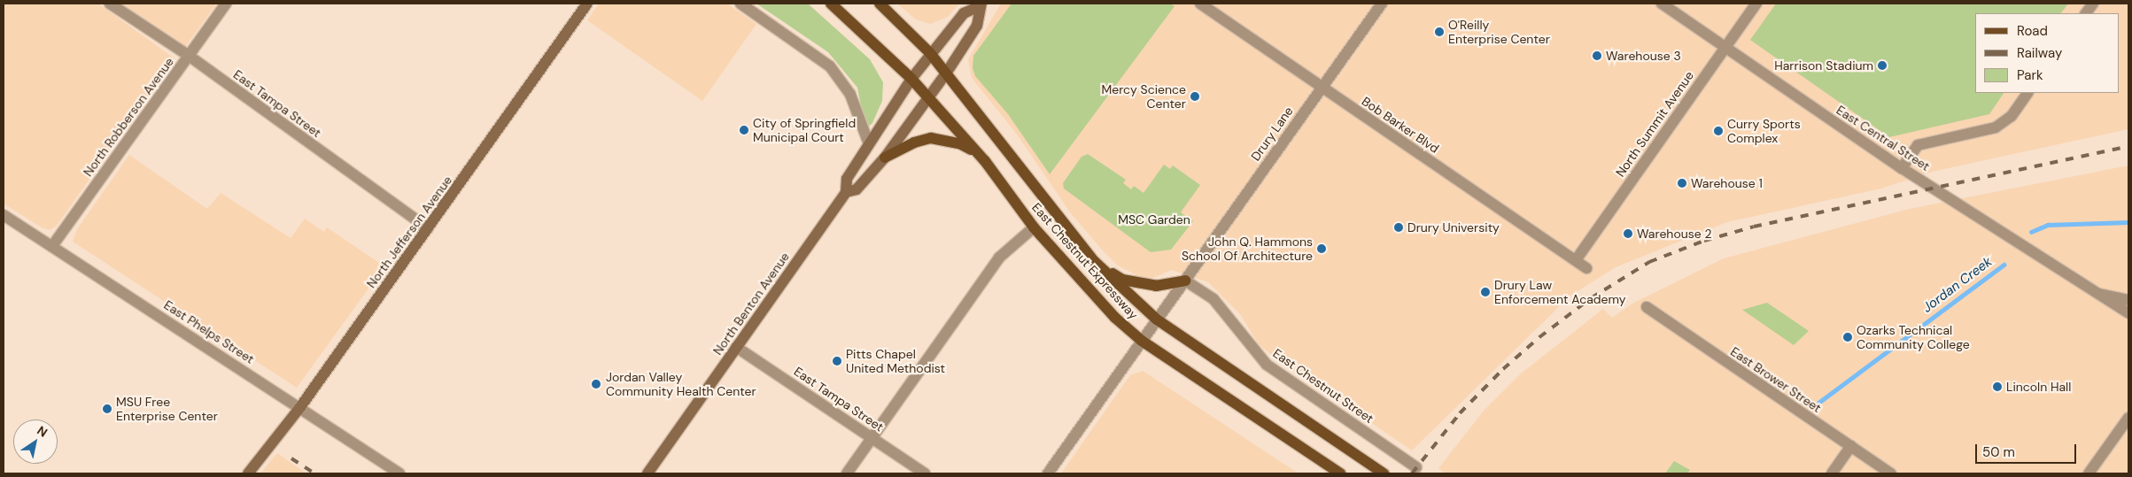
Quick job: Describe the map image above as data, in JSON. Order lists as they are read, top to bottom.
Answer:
{
  "streets": {
    "main road": ["North Jefferson Avenue", "East Chestnut Expressway", "North Benton Avenue"],
    "street": [
      "East Tampa Street",
      "North Robberson Avenue",
      "North Summit Avenue",
      "Bob Barker Blvd",
      "Drury Lane",
      "East Central Street",
      "East Phelps Street",
      "East Brower Street",
      "East Chestnut Street"
    ]
  },
  "crossings": [
    ["East Tampa Street", "North Robberson Avenue"],
    ["East Tampa Street", "North Jefferson Avenue"],
    ["East Tampa Street", "North Benton Avenue"],
    ["North Robberson Avenue", "East Phelps Street"],
    ["North Summit Avenue", "Bob Barker Blvd"],
    ["North Summit Avenue", "East Central Street"],
    ["Bob Barker Blvd", "Drury Lane"],
    ["Drury Lane", "East Chestnut Expressway"],
    ["Drury Lane", "East Chestnut Street"],
    ["North Jefferson Avenue", "East Phelps Street"],
    ["East Chestnut Expressway", "North Benton Avenue"]
  ],
  "water": ["Jordan Creek"],
  "parks": ["MSC Garden"],
  "places": [
    "O'Reilly Enterprise Center",
    "Warehouse 3",
    "Harrison Stadium",
    "Mercy Science Center",
    "City of Springfield Municipal Court",
    "Curry Sports Complex",
    "Warehouse 1",
    "Drury University",
    "Warehouse 2",
    "John Q. Hammons School Of Architecture",
    "Drury Law Enforcement Academy",
    "Ozarks Technical Community College",
    "Pitts Chapel United Methodist",
    "Jordan Valley Community Health Center",
    "Lincoln Hall",
    "MSU Free Enterprise Center"
  ],
  "legend": ["Road", "Railway", "Park"],
  "scale_bar": "50 m",
  "north": "top right"
}
